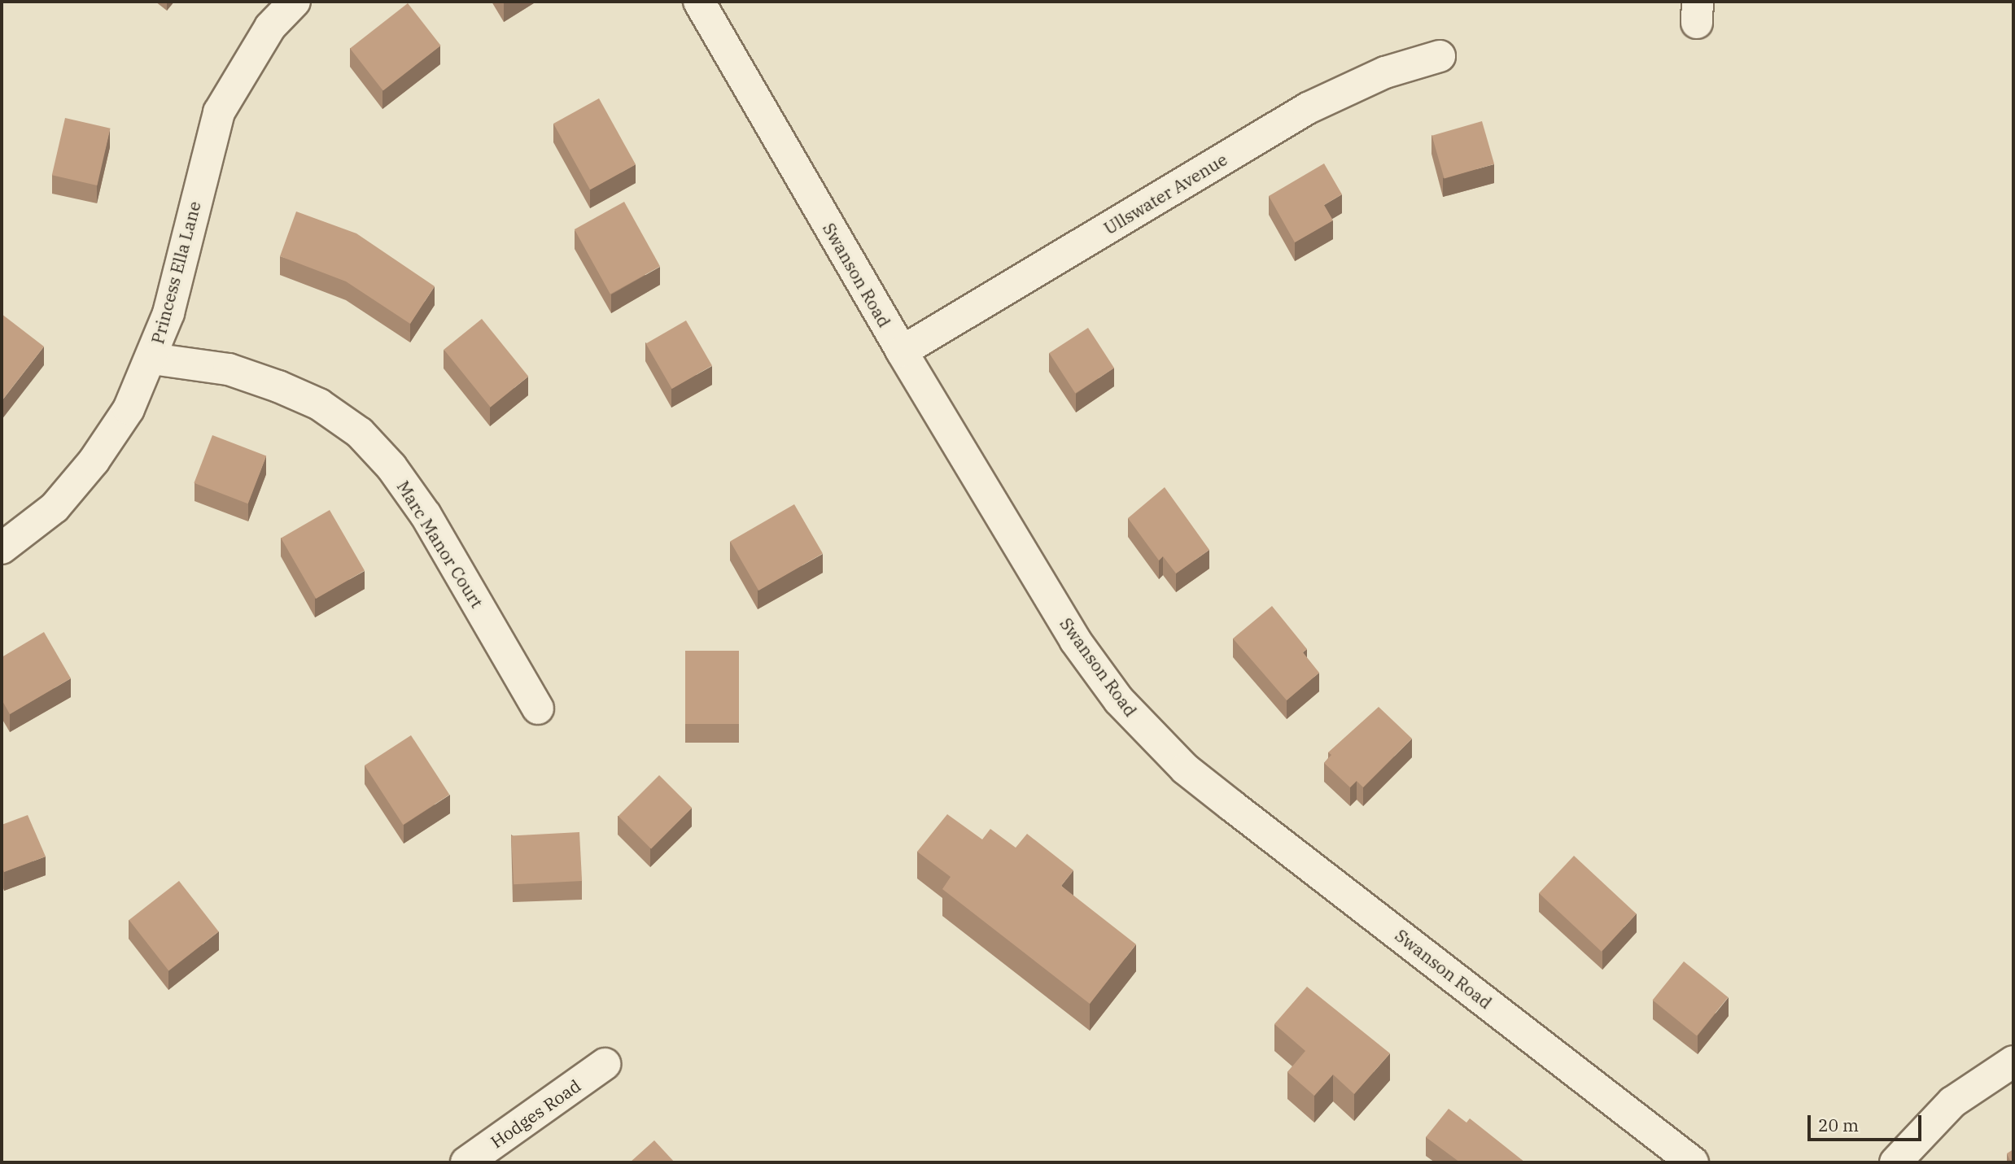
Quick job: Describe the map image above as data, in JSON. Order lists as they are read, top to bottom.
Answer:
{
  "streets": {
    "street": [
      "Ullswater Avenue",
      "Princess Ella Lane",
      "Swanson Road",
      "Marc Manor Court",
      "Hodges Road"
    ]
  },
  "crossings": [
    ["Ullswater Avenue", "Swanson Road"],
    ["Princess Ella Lane", "Marc Manor Court"]
  ],
  "scale_bar": "20 m"
}
